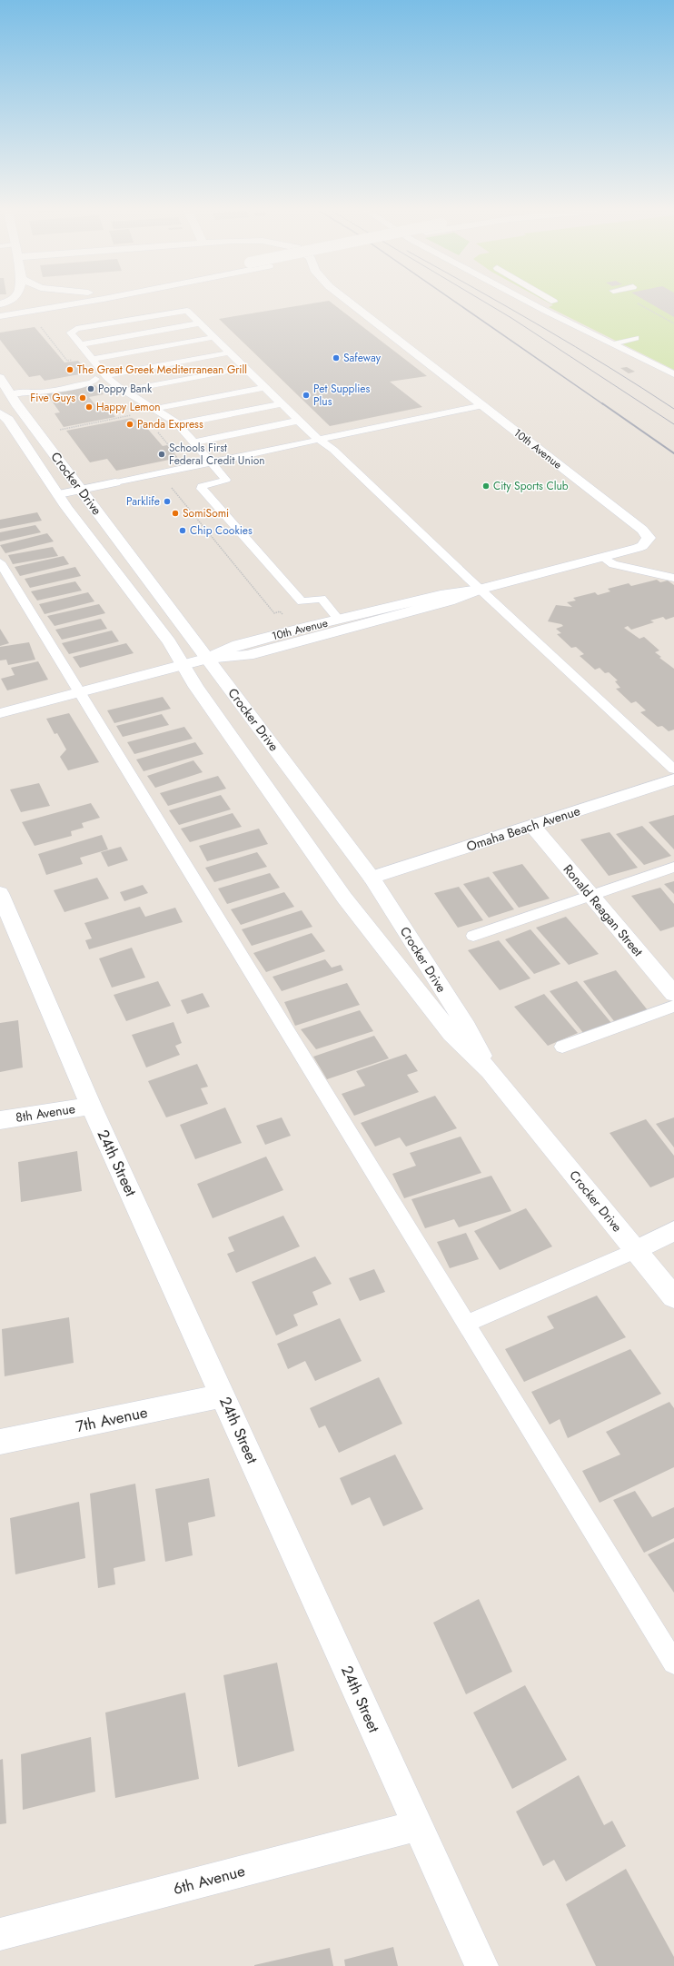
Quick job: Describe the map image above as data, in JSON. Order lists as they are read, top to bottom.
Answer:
{
  "streets": {
    "street": [
      "10th Avenue",
      "Crocker Drive",
      "Omaha Beach Avenue",
      "Ronald Reagan Street",
      "8th Avenue",
      "24th Street",
      "7th Avenue",
      "6th Avenue"
    ]
  },
  "crossings": [
    ["10th Avenue", "Crocker Drive"],
    ["Crocker Drive", "Omaha Beach Avenue"],
    ["Omaha Beach Avenue", "Ronald Reagan Street"],
    ["8th Avenue", "24th Street"],
    ["24th Street", "7th Avenue"],
    ["24th Street", "6th Avenue"]
  ],
  "places": [
    "Safeway",
    "The Great Greek Mediterranean Grill",
    "Poppy Bank",
    "Pet Supplies Plus",
    "Five Guys",
    "Happy Lemon",
    "Panda Express",
    "Schools First Federal Credit Union",
    "City Sports Club",
    "Parklife",
    "SomiSomi",
    "Chip Cookies"
  ]
}
